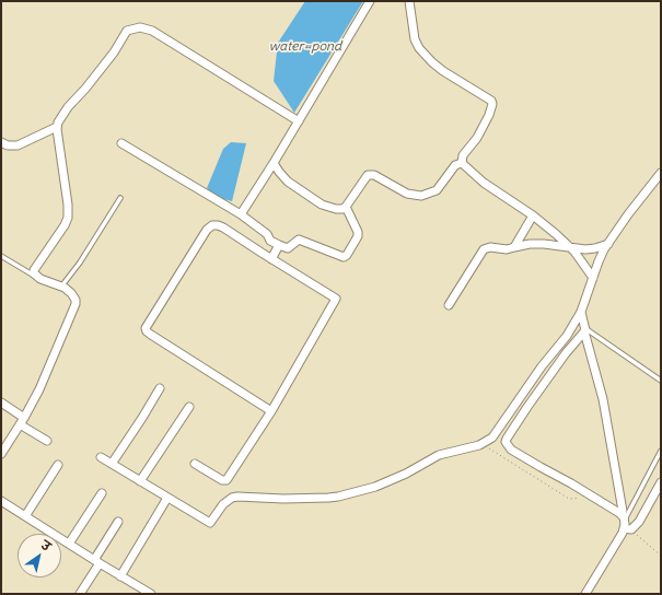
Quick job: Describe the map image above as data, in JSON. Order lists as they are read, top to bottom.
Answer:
{
  "water": ["water=pond"],
  "north": "top right"
}
